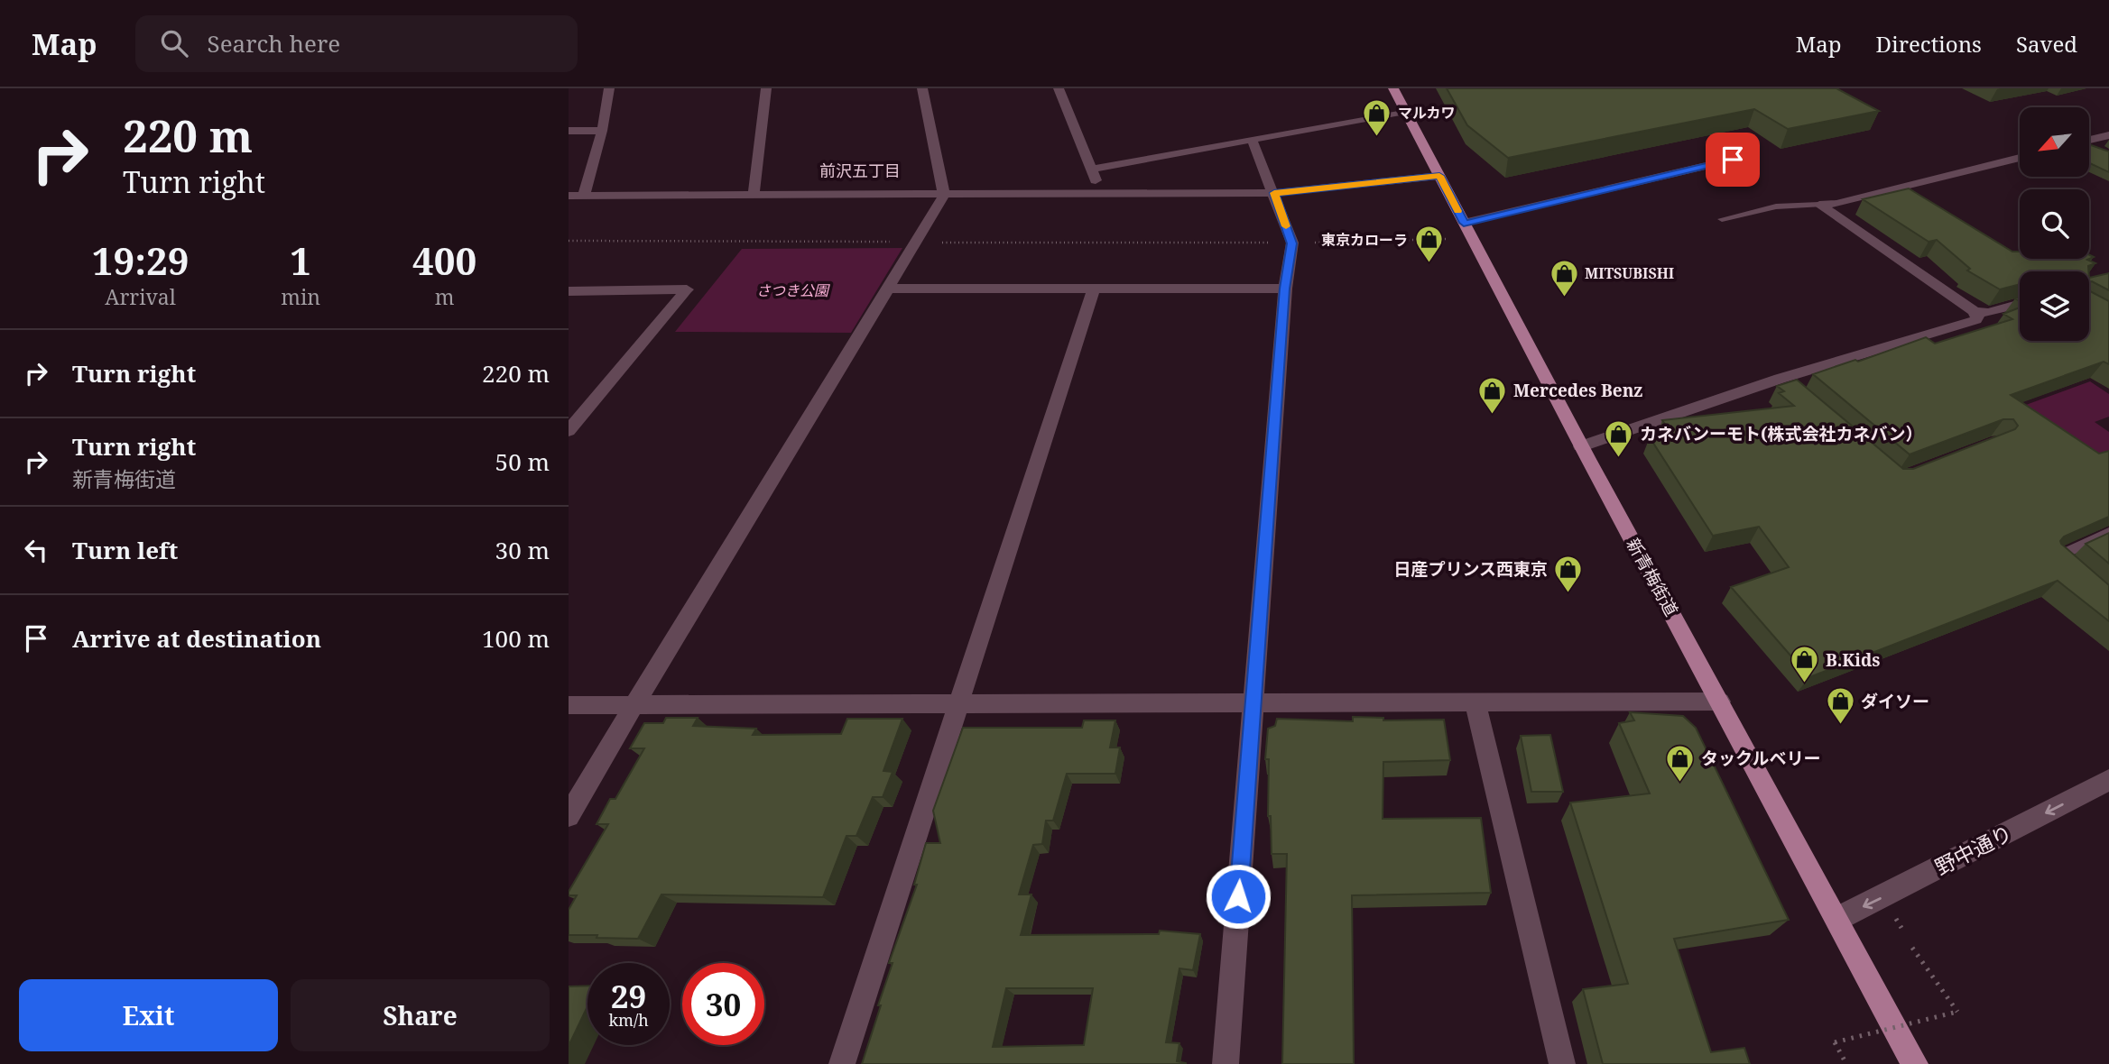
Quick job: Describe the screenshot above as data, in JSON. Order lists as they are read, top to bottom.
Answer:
{
  "streets": {
    "main road": ["新青梅街道"],
    "street": ["野中通り"]
  },
  "crossings": [
    ["新青梅街道", "野中通り"]
  ],
  "one_way": ["野中通り"],
  "districts": ["前沢五丁目"],
  "parks": ["さつき公園"],
  "places": {
    "shop": [
      "マルカワ",
      "東京カローラ",
      "MITSUBISHI",
      "Mercedes Benz",
      "カネバンーモト(株式会社カネバン）",
      "日産プリンス西東京",
      "B.Kids",
      "ダイソー",
      "タックルベリー"
    ]
  },
  "north": "bottom left",
  "page": {
    "header": "Map",
    "search": "Search here",
    "nav": ["Map", "Directions", "Saved"],
    "turn": ["220 m", "Turn right"],
    "eta": [
      "19:29",
      "Arrival",
      "1",
      "min",
      "400",
      "m"
    ],
    "list": [
      {
        "name": "Turn right",
        "value": "220 m"
      },
      {
        "name": "Turn right",
        "note": "新青梅街道",
        "value": "50 m"
      },
      {
        "name": "Turn left",
        "value": "30 m"
      },
      {
        "name": "Arrive at destination",
        "value": "100 m"
      }
    ],
    "speed": "29 km/h",
    "limit": "30",
    "buttons": ["Exit", "Share"]
  }
}
